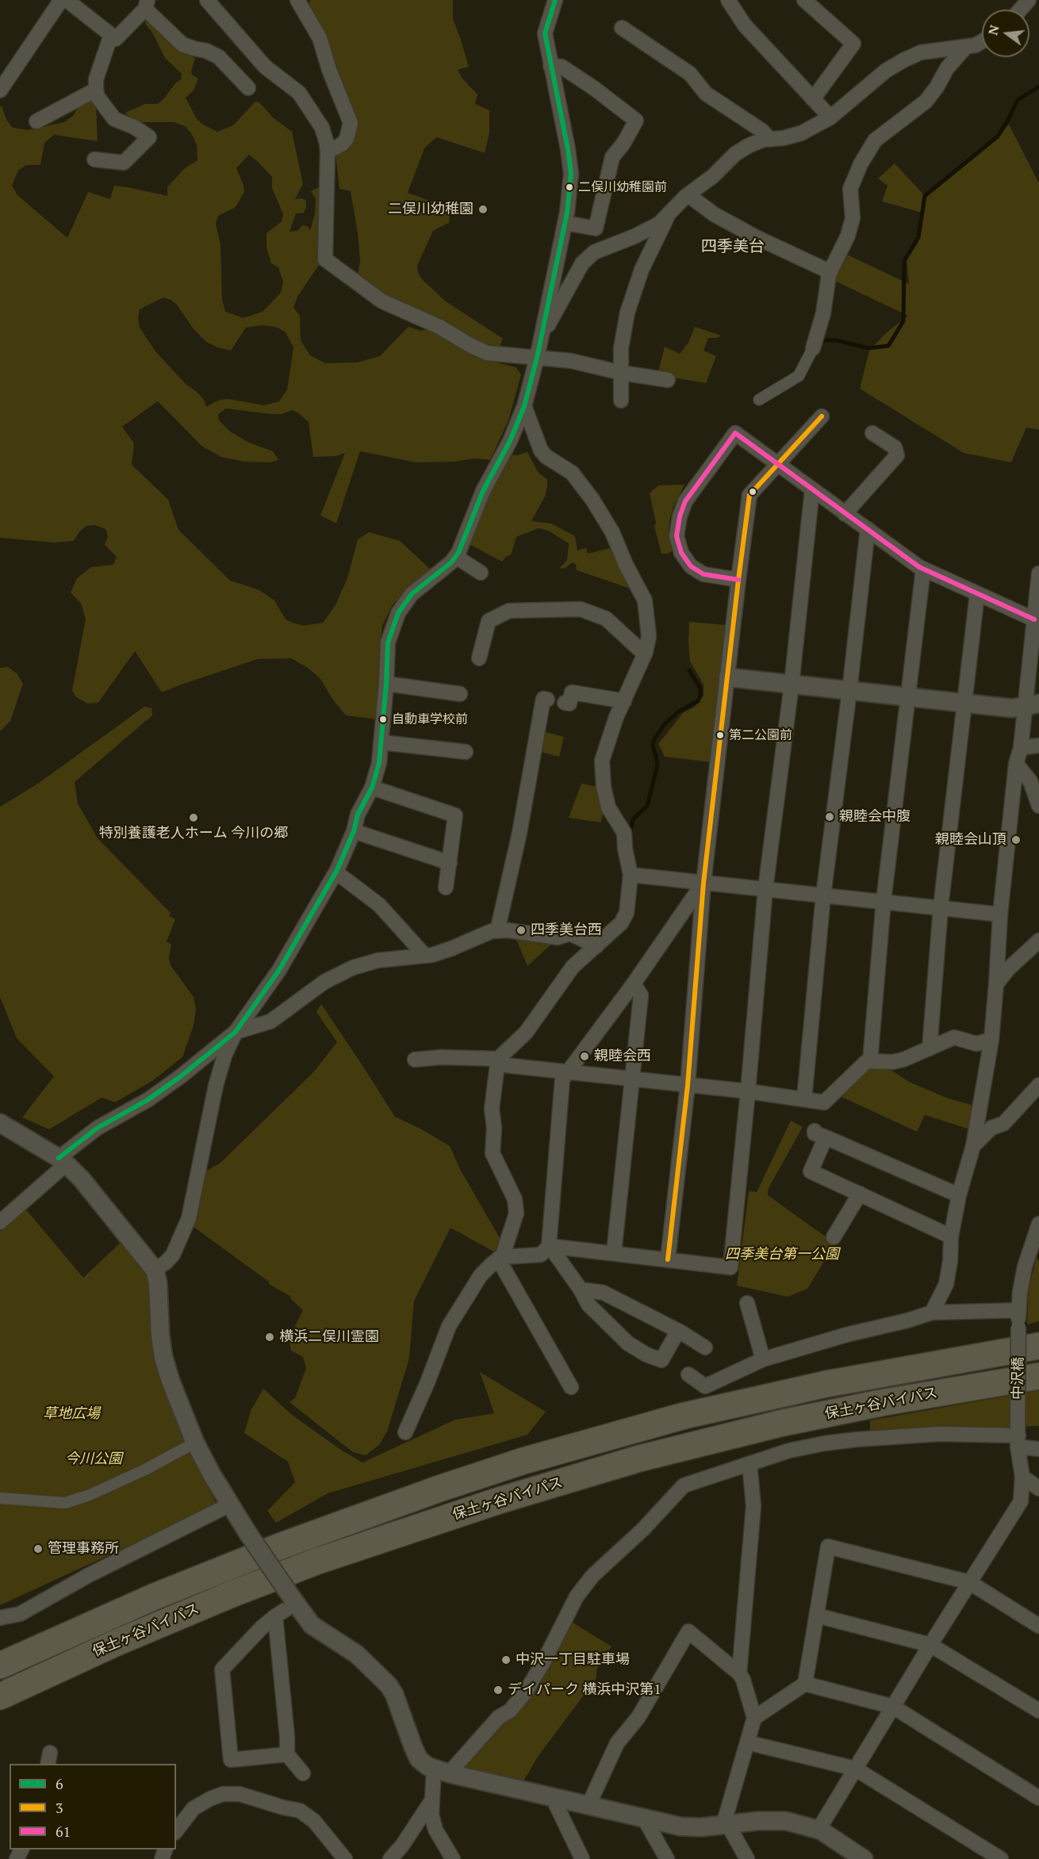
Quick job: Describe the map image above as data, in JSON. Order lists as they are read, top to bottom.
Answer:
{
  "streets": {
    "highway": ["保土ヶ谷バイパス"],
    "street": ["中沢橋"]
  },
  "districts": ["四季美台"],
  "parks": ["四季美台第一公園", "草地広場", "今川公園"],
  "places": [
    "二俣川幼稚園前",
    "二俣川幼稚園",
    "自動車学校前",
    "第二公園前",
    "親睦会中腹",
    "特別養護老人ホーム 今川の郷",
    "親睦会山頂",
    "四季美台西",
    "親睦会西",
    "横浜二俣川霊園",
    "管理事務所",
    "中沢一丁目駐車場",
    "デイパーク 横浜中沢第1"
  ],
  "lines": ["transit line 6", "transit line 3", "transit line 61"],
  "legend": ["6", "3", "61"],
  "north": "left"
}
